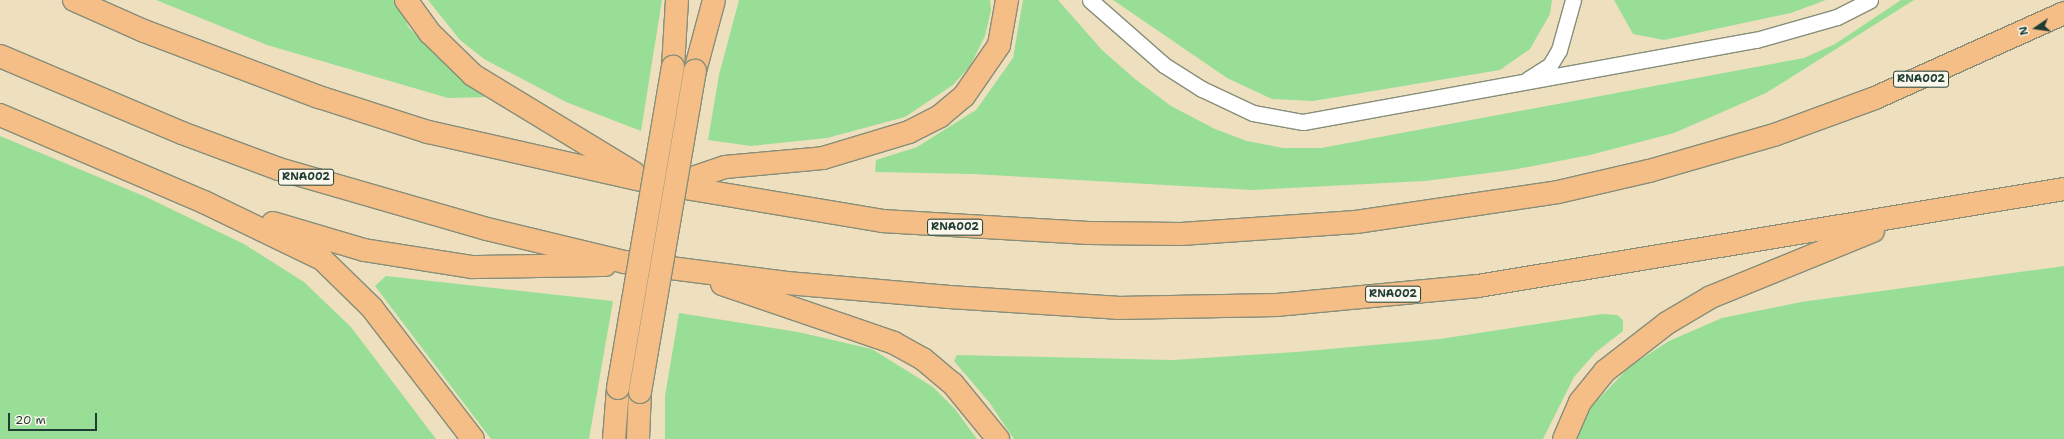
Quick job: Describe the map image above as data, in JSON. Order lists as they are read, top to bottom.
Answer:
{
  "streets": {
    "highway": ["RNA002"]
  },
  "scale_bar": "20 m",
  "north": "left"
}
